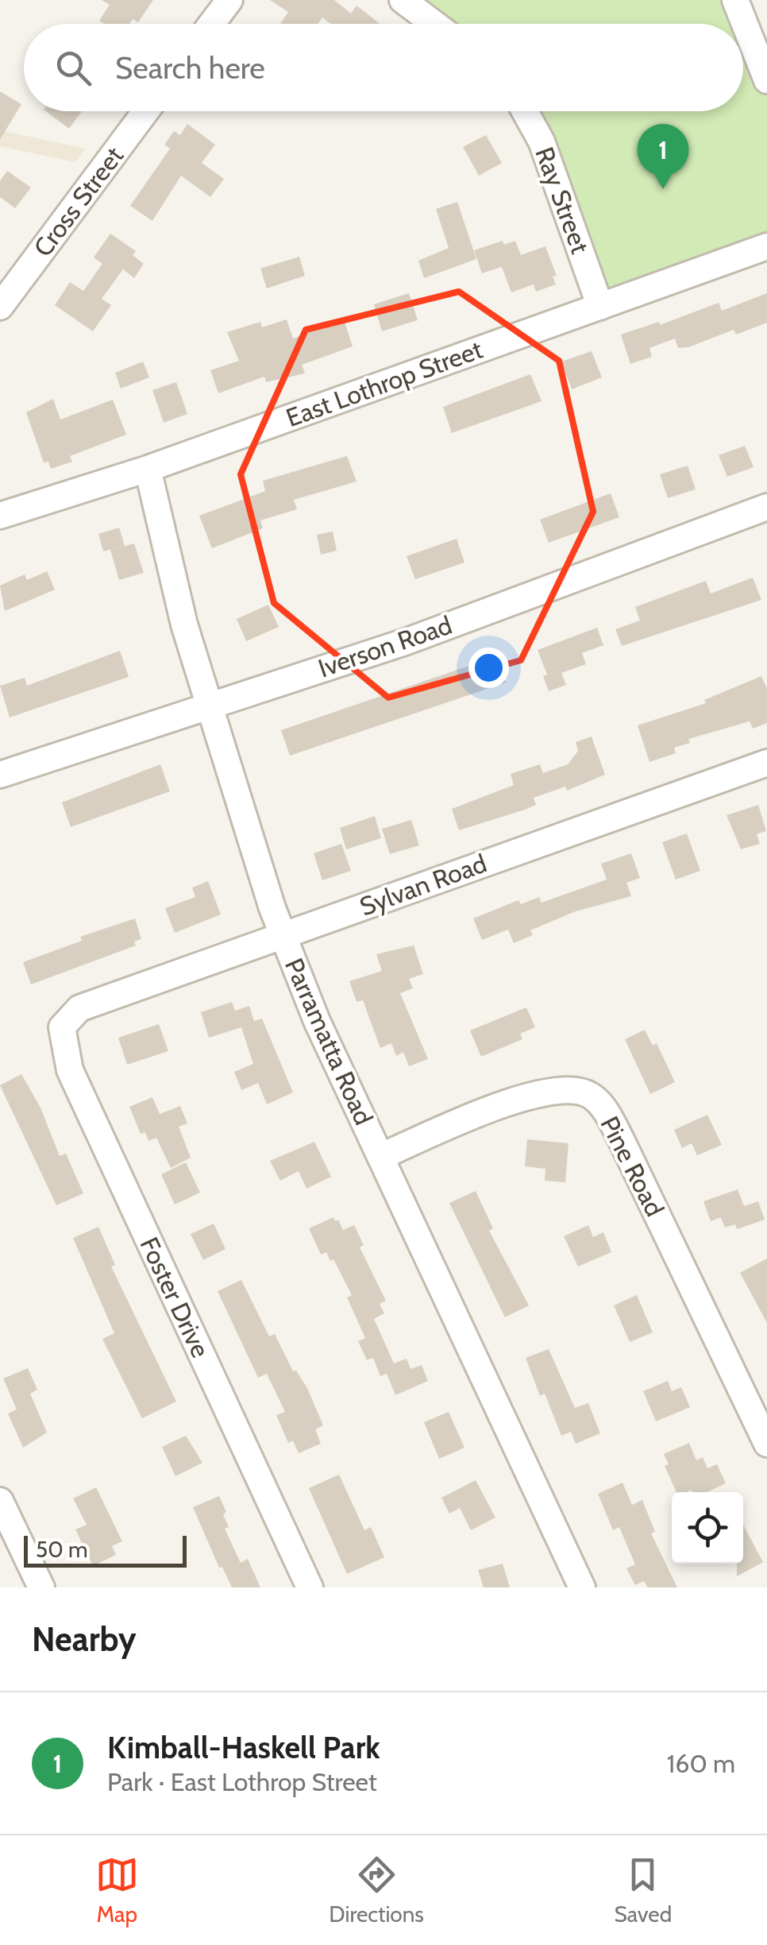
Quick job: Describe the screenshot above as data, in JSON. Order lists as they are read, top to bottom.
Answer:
{
  "streets": {
    "street": [
      "Ray Street",
      "Cross Street",
      "East Lothrop Street",
      "Iverson Road",
      "Sylvan Road",
      "Parramatta Road",
      "Pine Road",
      "Foster Drive"
    ]
  },
  "crossings": [
    ["Ray Street", "East Lothrop Street"],
    ["East Lothrop Street", "Parramatta Road"],
    ["Iverson Road", "Parramatta Road"],
    ["Sylvan Road", "Parramatta Road"],
    ["Sylvan Road", "Foster Drive"],
    ["Parramatta Road", "Pine Road"]
  ],
  "scale_bar": "50 m",
  "page": {
    "search": "Search here",
    "pins": "1",
    "scale": "50 m",
    "heading": "Nearby",
    "list": [
      {
        "mark": "1",
        "name": "Kimball-Haskell Park",
        "note": "Park · East Lothrop Street",
        "value": "160 m"
      }
    ],
    "nav": ["Map", "Directions", "Saved"]
  }
}
